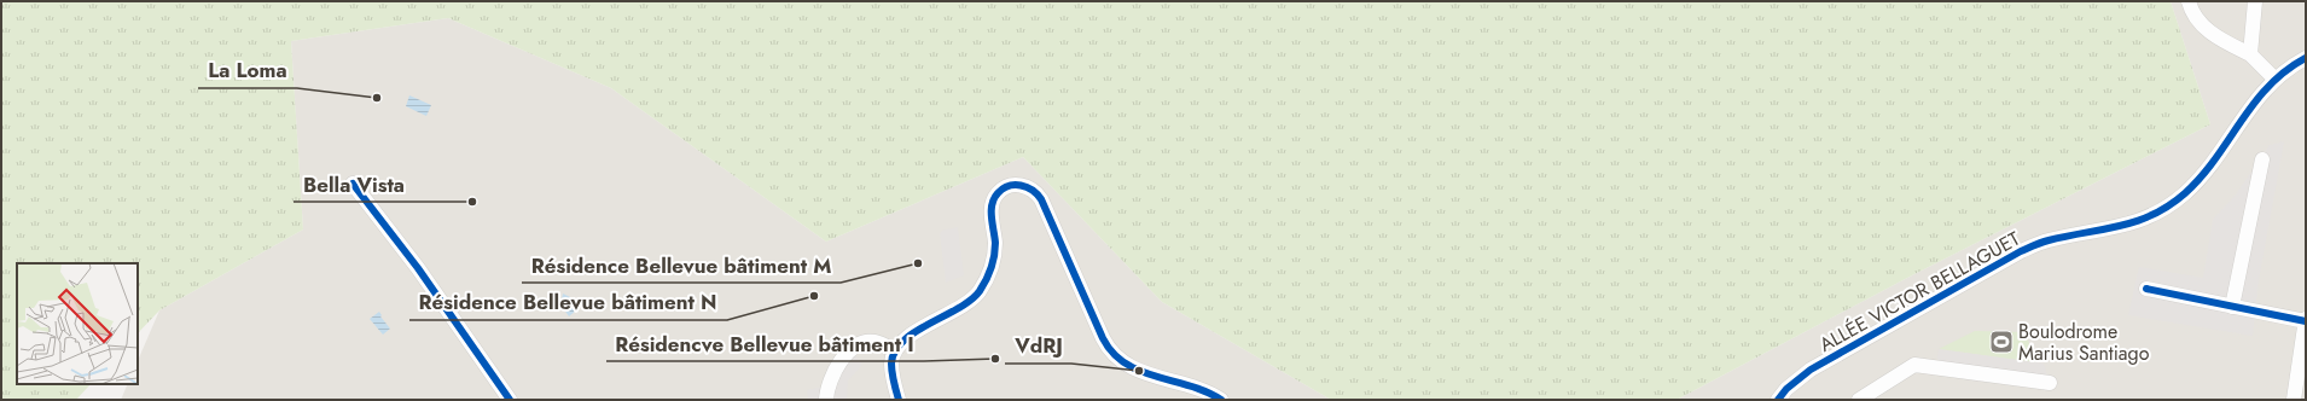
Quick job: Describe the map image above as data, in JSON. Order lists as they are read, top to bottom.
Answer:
{
  "streets": {
    "street": ["ALLÉE VICTOR BELLAGUET"]
  },
  "places": {
    "other": [
      "La Loma",
      "Bella Vista",
      "Résidence Bellevue bâtiment M",
      "Résidence Bellevue bâtiment N",
      "Résidencve Bellevue bâtiment I",
      "VdRJ"
    ],
    "sports": ["Boulodrome Marius Santiago"]
  }
}
